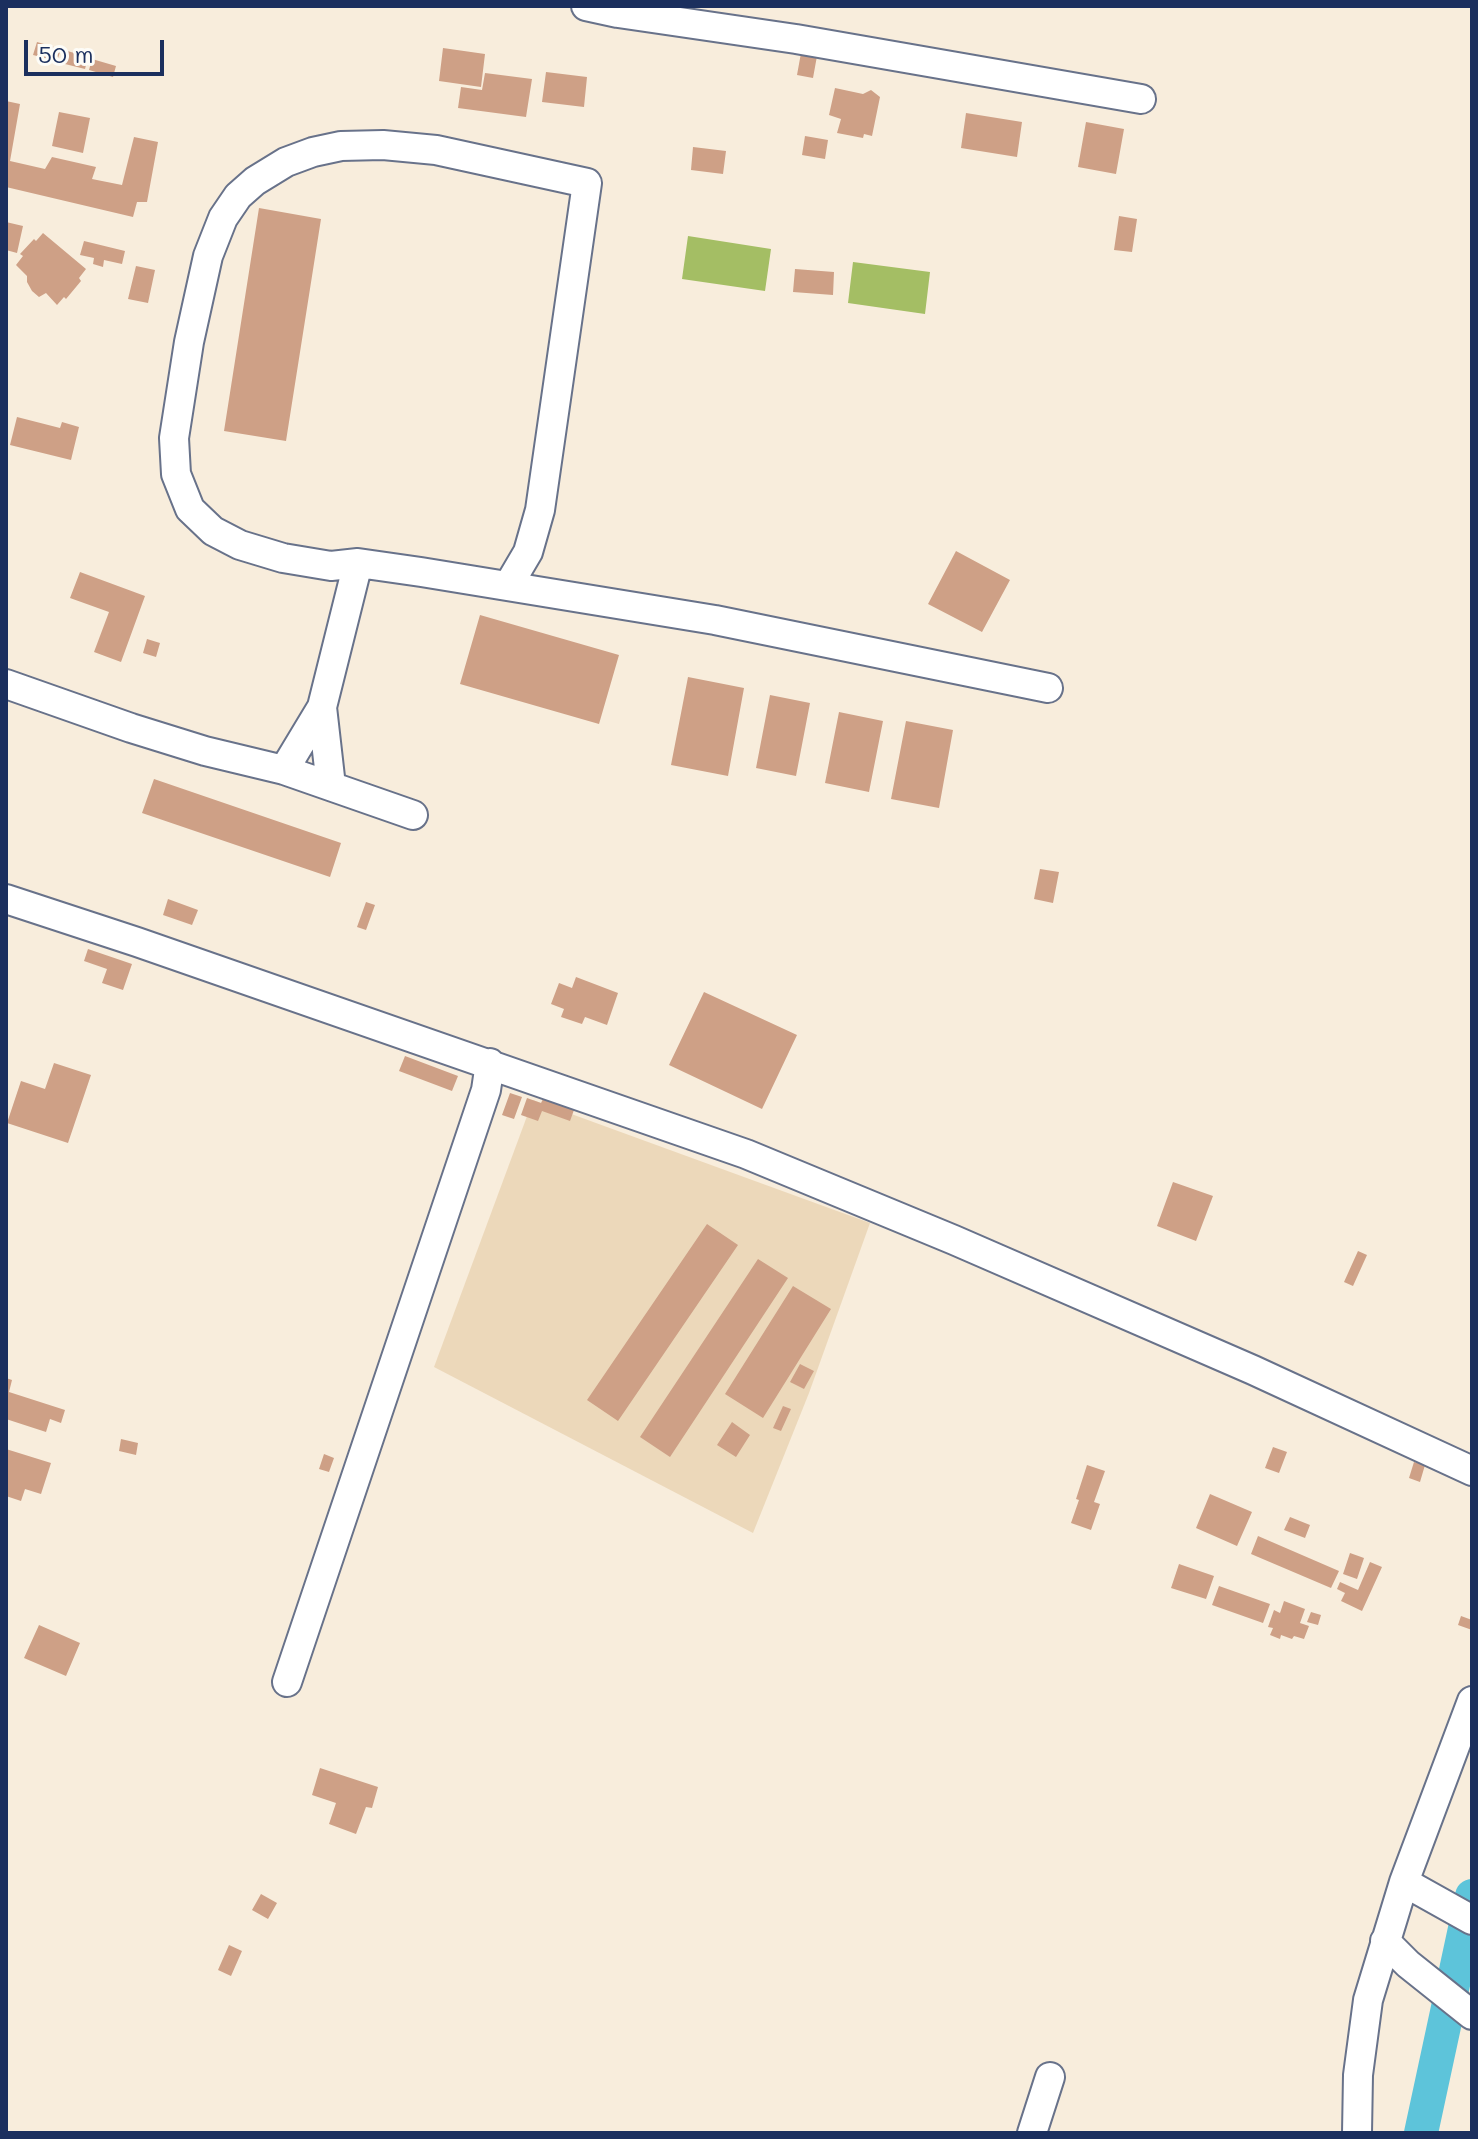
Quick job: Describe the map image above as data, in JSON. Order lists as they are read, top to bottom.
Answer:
{
  "scale_bar": "50 m"
}
